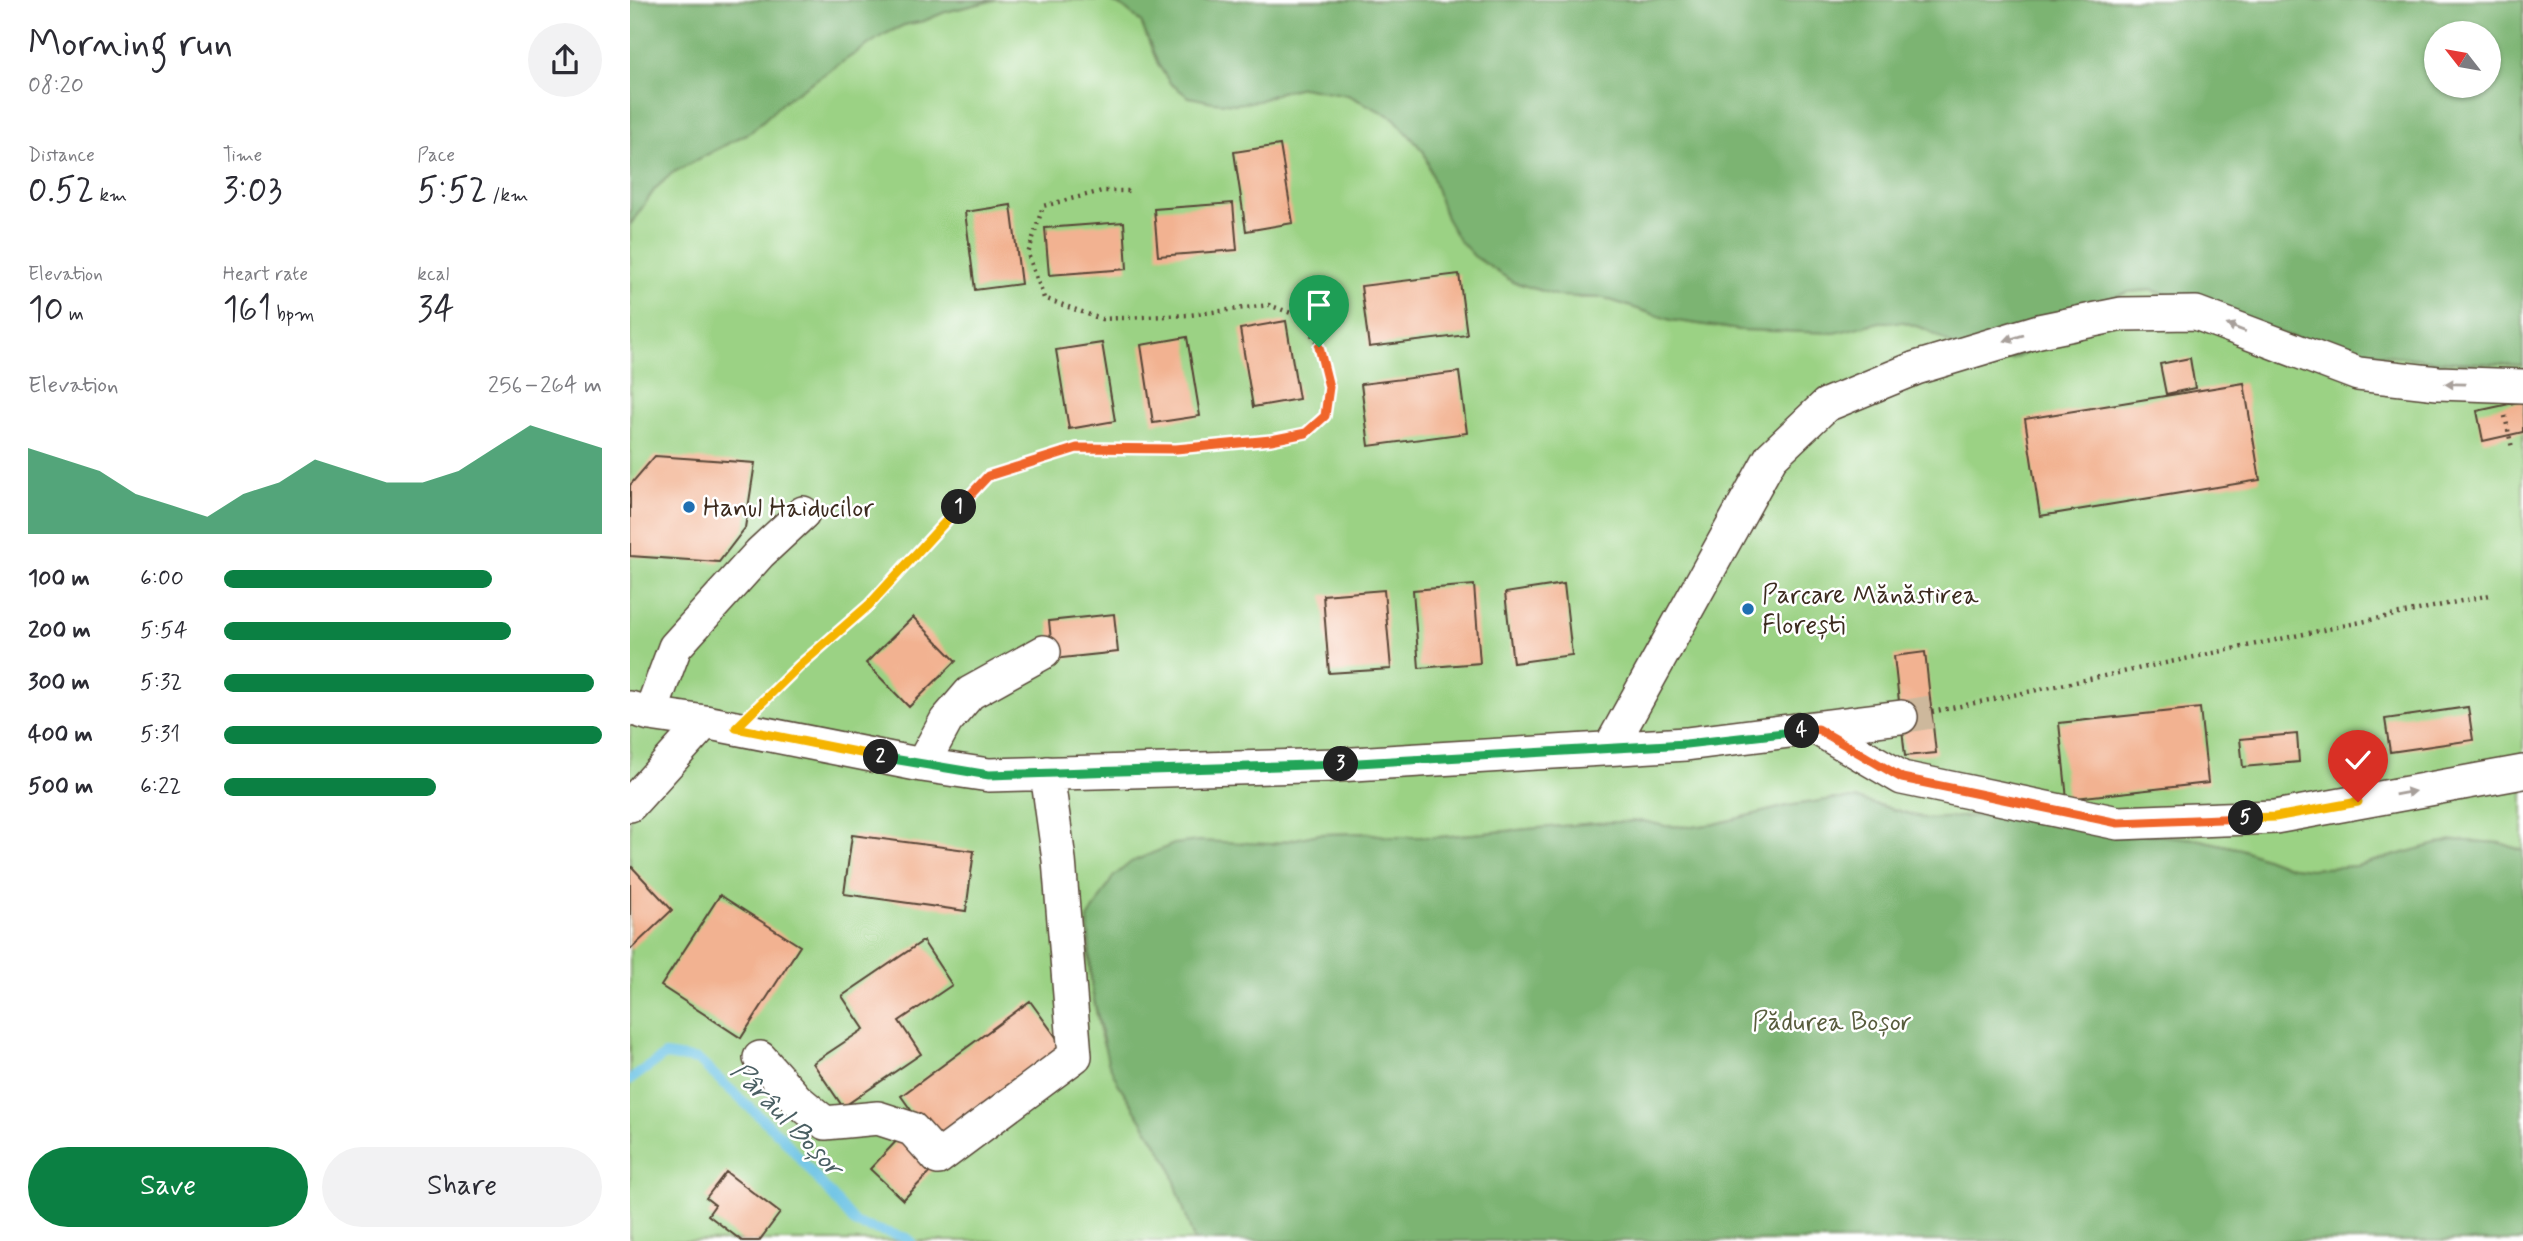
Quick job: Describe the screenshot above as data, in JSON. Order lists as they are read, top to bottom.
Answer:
{
  "water": ["Pârâul Boșor"],
  "parks": ["Pădurea Boșor"],
  "places": ["Hanul Haiducilor", "Parcare Mănăstirea Florești"],
  "north": "top left",
  "page": {
    "heading": ["Morning run", "08:20"],
    "stats": [
      ["Distance", "0.52 km"],
      ["Time", "3:03"],
      ["Pace", "5:52 /km"],
      ["Elevation", "10 m"],
      ["Heart rate", "161 bpm"],
      ["kcal", "34"]
    ],
    "chart": ["Elevation", "256–264 m"],
    "pins": [
      "1",
      "4",
      "2",
      "3",
      "5"
    ],
    "list": [
      {
        "name": "100 m",
        "note": "6:00"
      },
      {
        "name": "200 m",
        "note": "5:54"
      },
      {
        "name": "300 m",
        "note": "5:32"
      },
      {
        "name": "400 m",
        "note": "5:31"
      },
      {
        "name": "500 m",
        "note": "6:22"
      }
    ],
    "buttons": ["Save", "Share"]
  }
}
